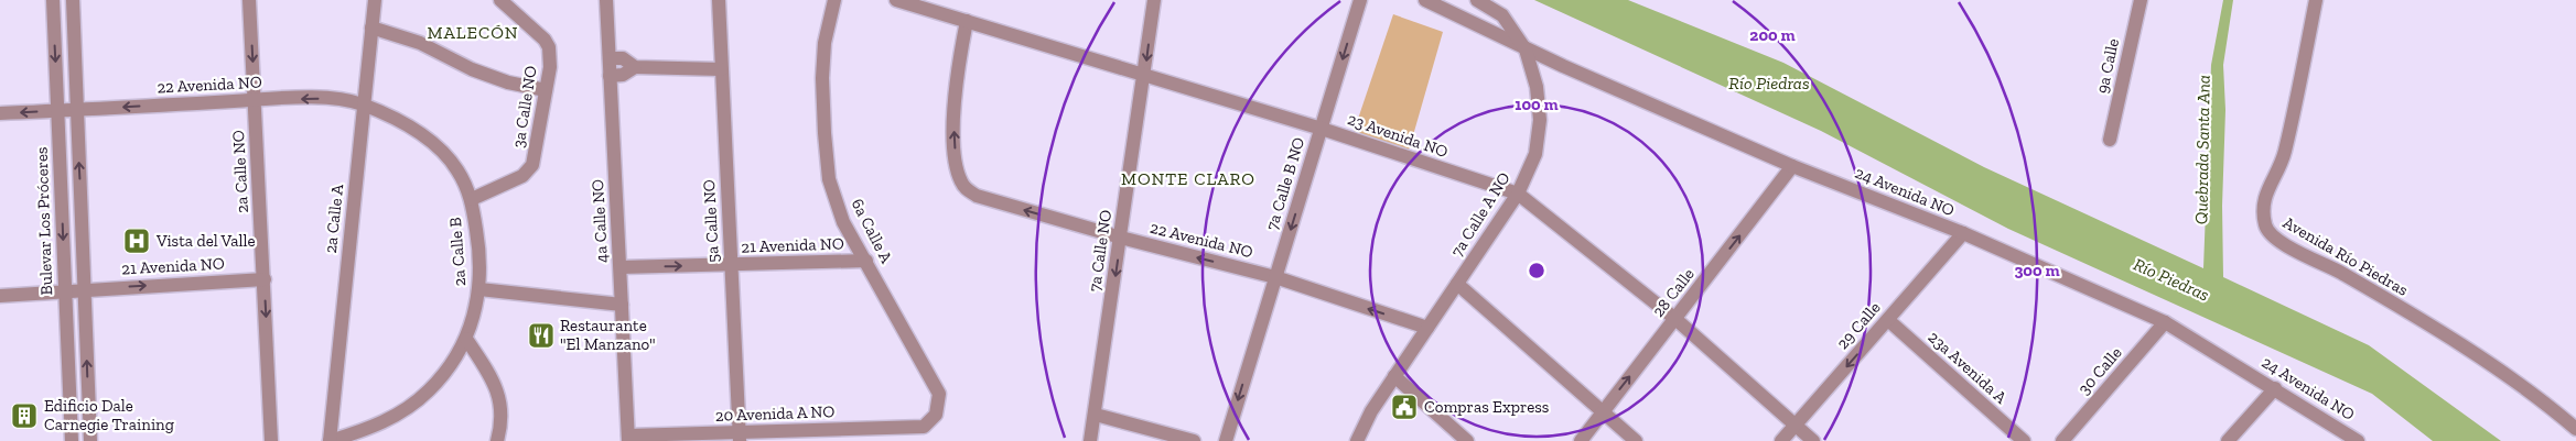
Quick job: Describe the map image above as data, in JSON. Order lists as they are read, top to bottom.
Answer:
{
  "streets": {
    "street": [
      "9a Calle",
      "22 Avenida NO",
      "3a Calle NO",
      "23 Avenida NO",
      "2a Calle NO",
      "7a Calle B NO",
      "24 Avenida NO",
      "7a Calle A NO",
      "2a Calle A",
      "Bulevar Los Próceres",
      "4a Calle NO",
      "5a Calle NO",
      "6a Calle A",
      "21 Avenida NO",
      "7a Calle NO",
      "2a Calle B",
      "Avenida Río Piedras",
      "28 Calle",
      "29 Calle",
      "23a Avenida A",
      "30 Calle",
      "20 Avenida A NO"
    ]
  },
  "crossings": [
    ["22 Avenida NO", "23 Avenida NO"],
    ["22 Avenida NO", "2a Calle NO"],
    ["22 Avenida NO", "7a Calle B NO"],
    ["22 Avenida NO", "7a Calle A NO"],
    ["22 Avenida NO", "2a Calle A"],
    ["22 Avenida NO", "Bulevar Los Próceres"],
    ["22 Avenida NO", "7a Calle NO"],
    ["22 Avenida NO", "2a Calle B"],
    ["3a Calle NO", "2a Calle B"],
    ["23 Avenida NO", "7a Calle B NO"],
    ["23 Avenida NO", "7a Calle A NO"],
    ["23 Avenida NO", "7a Calle NO"],
    ["23 Avenida NO", "28 Calle"],
    ["23 Avenida NO", "29 Calle"],
    ["2a Calle NO", "21 Avenida NO"],
    ["24 Avenida NO", "7a Calle A NO"],
    ["24 Avenida NO", "28 Calle"],
    ["24 Avenida NO", "29 Calle"],
    ["24 Avenida NO", "30 Calle"],
    ["2a Calle A", "2a Calle B"],
    ["Bulevar Los Próceres", "21 Avenida NO"],
    ["4a Calle NO", "21 Avenida NO"],
    ["4a Calle NO", "20 Avenida A NO"],
    ["5a Calle NO", "21 Avenida NO"],
    ["5a Calle NO", "20 Avenida A NO"],
    ["6a Calle A", "21 Avenida NO"],
    ["6a Calle A", "20 Avenida A NO"],
    ["29 Calle", "23a Avenida A"]
  ],
  "one_way": [
    "22 Avenida NO",
    "2a Calle NO",
    "7a Calle B NO",
    "21 Avenida NO",
    "7a Calle NO",
    "28 Calle",
    "29 Calle"
  ],
  "districts": ["MALECÓN", "MONTE CLARO"],
  "water": ["Río Piedras", "Quebrada Santa Ana"],
  "places": {
    "hospital": ["Vista del Valle"],
    "restaurant": ["Restaurante \"El Manzano\""],
    "public building": ["Compras Express"],
    "building": ["Edificio Dale Carnegie Training"]
  },
  "rings": ["200 m", "100 m", "300 m"]
}
